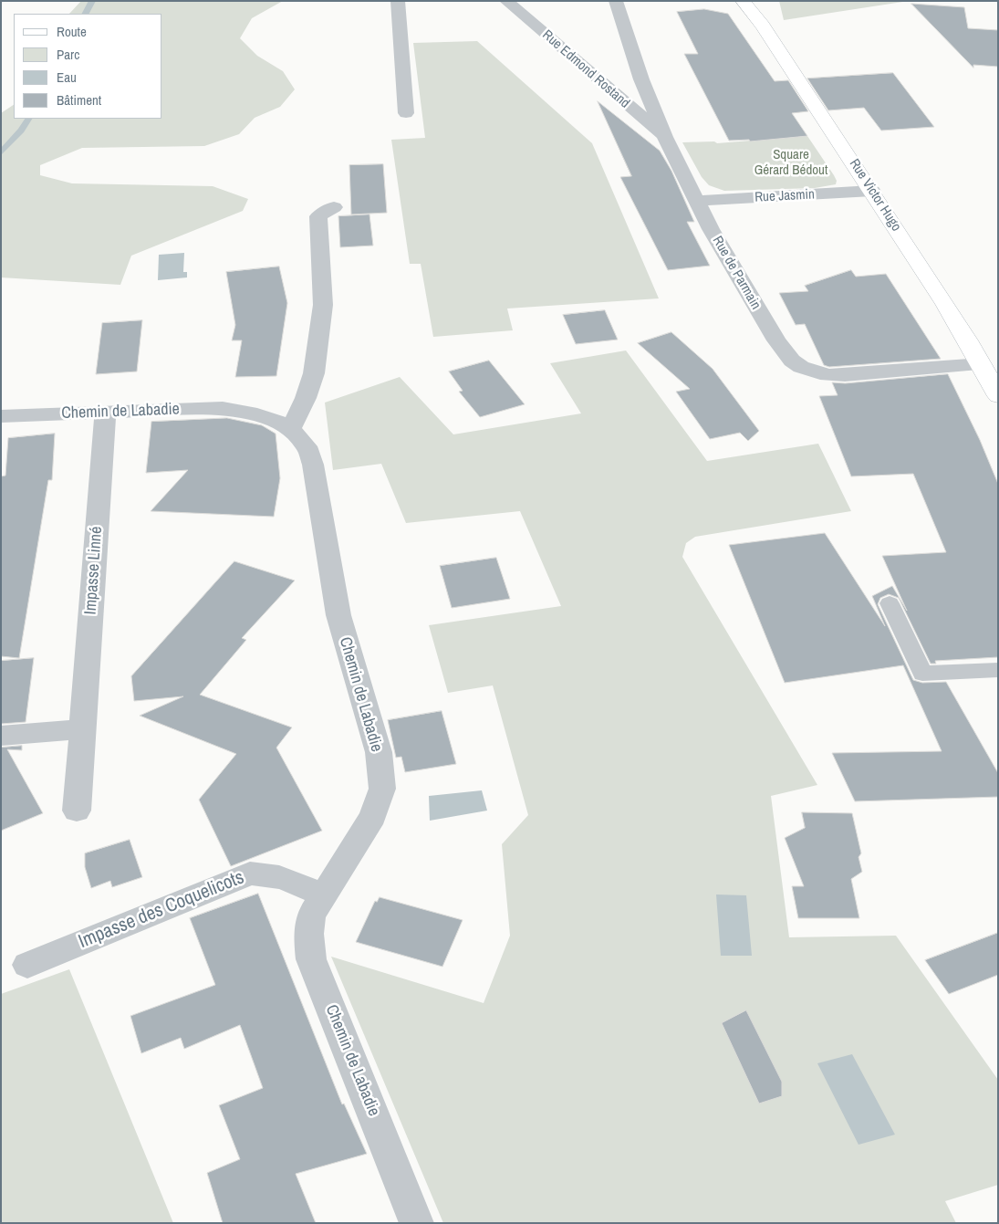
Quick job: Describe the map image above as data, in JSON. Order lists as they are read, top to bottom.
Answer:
{
  "streets": {
    "main road": ["Rue Victor Hugo"],
    "street": [
      "Rue Edmond Rostand",
      "Rue Jasmin",
      "Rue de Parmain",
      "Chemin de Labadie",
      "Impasse Linné",
      "Impasse des Coquelicots"
    ]
  },
  "crossings": [
    ["Rue Edmond Rostand", "Rue de Parmain"],
    ["Rue Victor Hugo", "Rue Jasmin"],
    ["Rue Victor Hugo", "Rue de Parmain"],
    ["Rue Jasmin", "Rue de Parmain"],
    ["Chemin de Labadie", "Impasse Linné"],
    ["Chemin de Labadie", "Impasse des Coquelicots"]
  ],
  "parks": ["Square Gérard Bédout"],
  "legend": [
    "Route",
    "Parc",
    "Eau",
    "Bâtiment"
  ]
}
